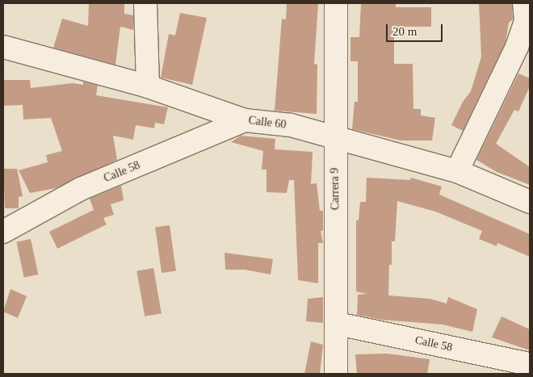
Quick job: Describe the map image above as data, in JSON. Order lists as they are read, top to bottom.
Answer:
{
  "streets": {
    "street": ["Calle 60", "Calle 58", "Carrera 9"]
  },
  "crossings": [
    ["Calle 60", "Calle 58"],
    ["Calle 60", "Carrera 9"],
    ["Calle 58", "Carrera 9"]
  ],
  "scale_bar": "20 m"
}
